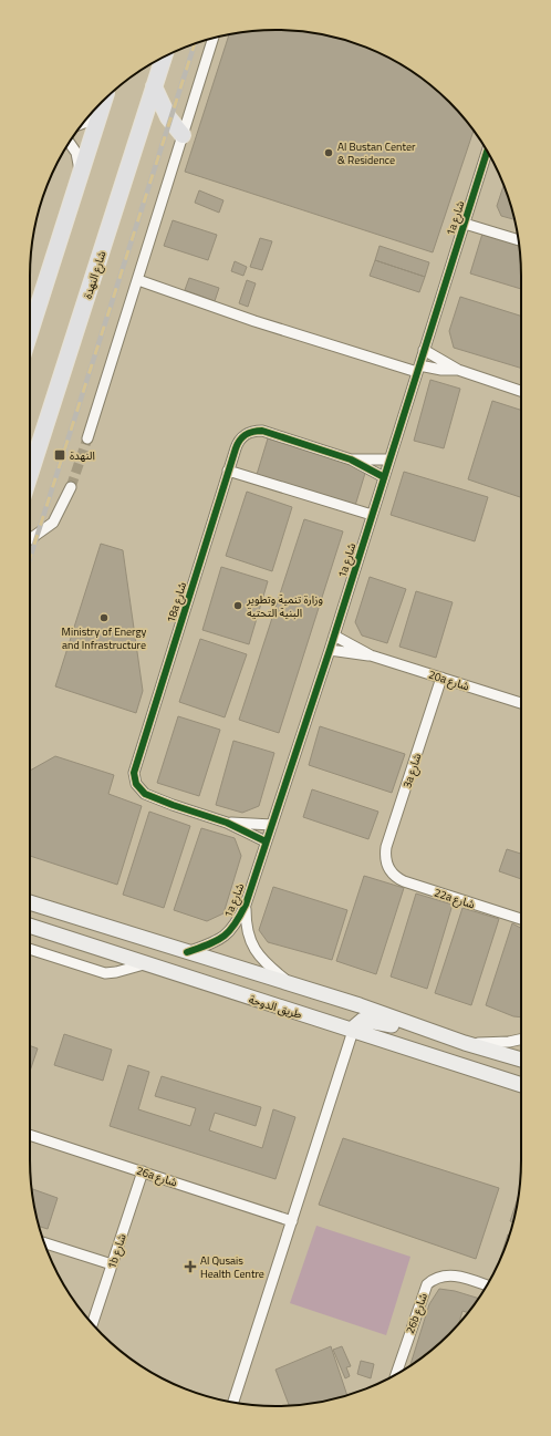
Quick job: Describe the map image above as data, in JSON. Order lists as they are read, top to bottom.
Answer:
{
  "streets": {
    "main road": ["شارع النهدة", "طريق الدوحة"],
    "street": [
      "1a شارع",
      "18a شارع",
      "20a شارع",
      "3a شارع",
      "22a شارع",
      "26a شارع",
      "1b شارع",
      "26b شارع"
    ]
  },
  "crossings": [
    ["1a شارع", "18a شارع"],
    ["1a شارع", "20a شارع"],
    ["20a شارع", "3a شارع"],
    ["3a شارع", "22a شارع"],
    ["26a شارع", "1b شارع"]
  ],
  "places": {
    "other": ["Al Bustan Center & Residence", "وزارة تنمية وتطوير البنية التحتية", "Ministry of Energy and Infrastructure"],
    "transit": ["النهدة"],
    "health": ["Al Qusais Health Centre"]
  }
}
